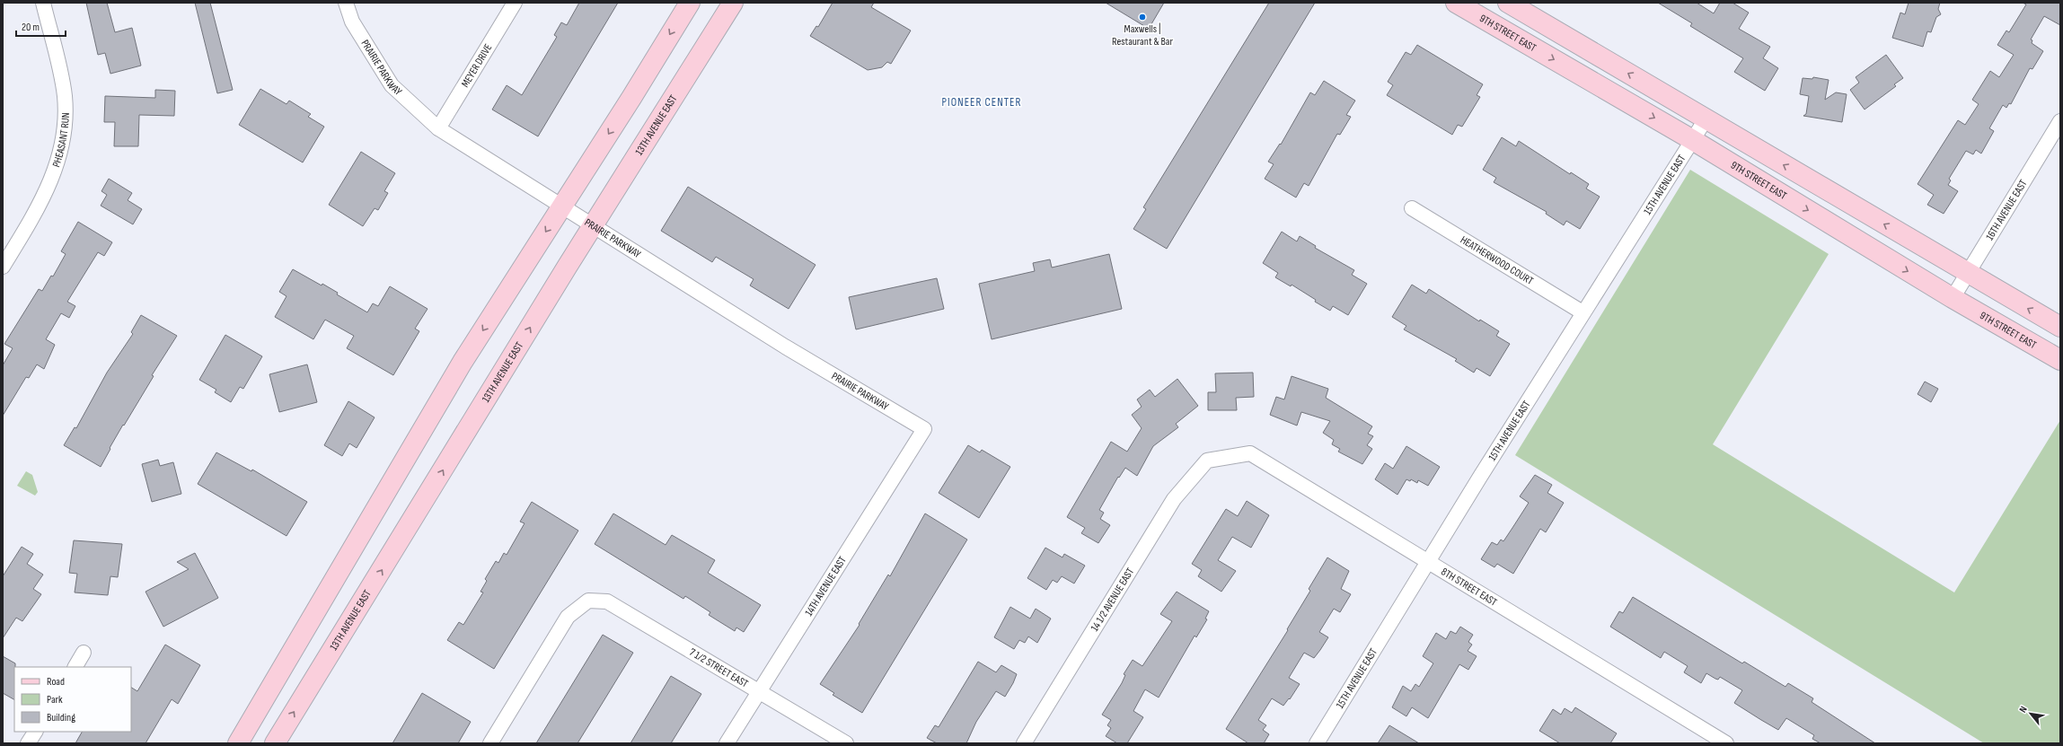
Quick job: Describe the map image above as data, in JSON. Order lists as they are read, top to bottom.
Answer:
{
  "streets": {
    "main road": ["9TH STREET EAST", "13TH AVENUE EAST"],
    "street": [
      "MEYER DRIVE",
      "PRAIRIE PARKWAY",
      "PHEASANT RUN",
      "15TH AVENUE EAST",
      "16TH AVENUE EAST",
      "HEATHERWOOD COURT",
      "14TH AVENUE EAST",
      "8TH STREET EAST",
      "14 1/2 AVENUE EAST",
      "7 1/2 STREET EAST"
    ]
  },
  "crossings": [
    ["9TH STREET EAST", "15TH AVENUE EAST"],
    ["9TH STREET EAST", "16TH AVENUE EAST"],
    ["MEYER DRIVE", "PRAIRIE PARKWAY"],
    ["PRAIRIE PARKWAY", "13TH AVENUE EAST"],
    ["PRAIRIE PARKWAY", "14TH AVENUE EAST"],
    ["15TH AVENUE EAST", "HEATHERWOOD COURT"],
    ["15TH AVENUE EAST", "8TH STREET EAST"],
    ["14TH AVENUE EAST", "7 1/2 STREET EAST"],
    ["8TH STREET EAST", "14 1/2 AVENUE EAST"]
  ],
  "districts": ["PIONEER CENTER"],
  "places": ["Maxwells | Restaurant & Bar"],
  "legend": ["Road", "Park", "Building"],
  "scale_bar": "20 m",
  "north": "top left"
}
